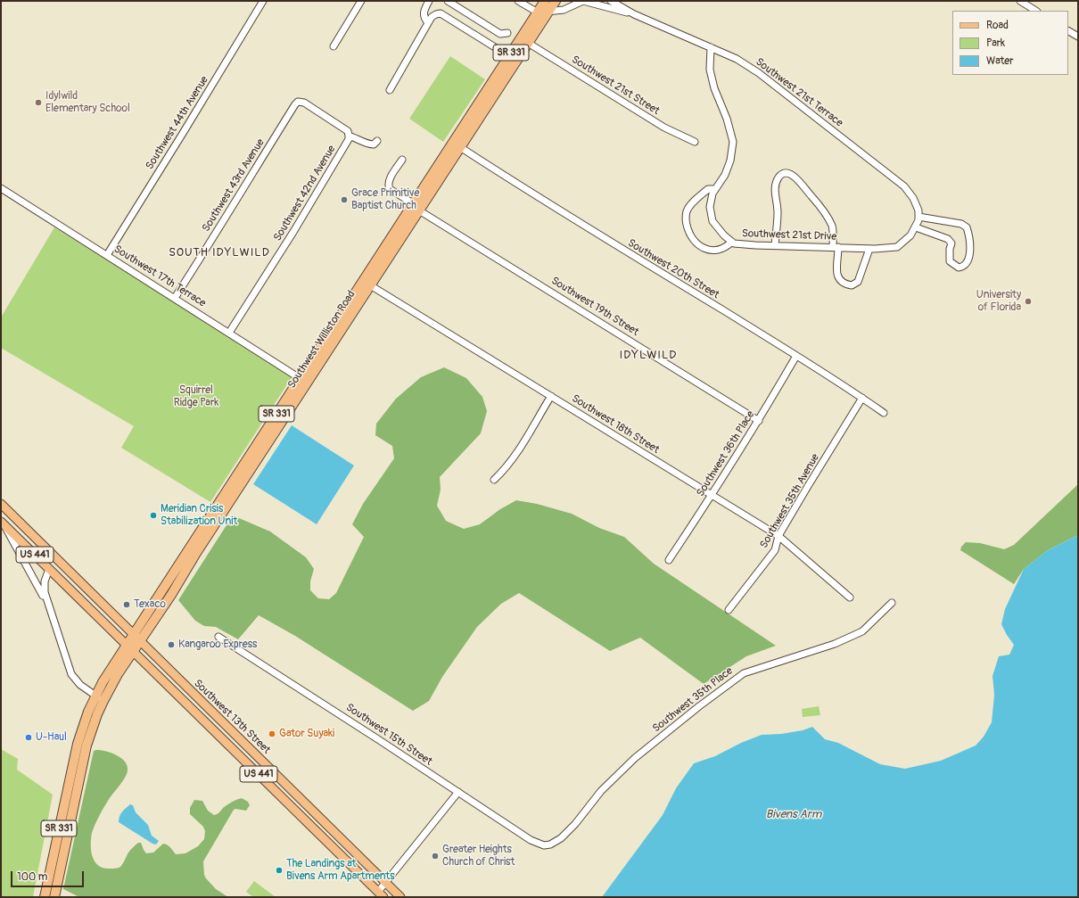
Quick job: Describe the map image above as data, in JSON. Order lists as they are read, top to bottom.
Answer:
{
  "streets": {
    "highway": ["SR 331", "Southwest Williston Road"],
    "main road": ["US 441", "Southwest 13th Street"],
    "street": [
      "Southwest 21st Street",
      "Southwest 21st Terrace",
      "Southwest 44th Avenue",
      "Southwest 43rd Avenue",
      "Southwest 42nd Avenue",
      "Southwest 21st Drive",
      "Southwest 20th Street",
      "Southwest 17th Terrace",
      "Southwest 19th Street",
      "Southwest 18th Street",
      "Southwest 36th Place",
      "Southwest 35th Avenue",
      "Southwest 35th Place",
      "Southwest 15th Street"
    ]
  },
  "crossings": [
    ["Southwest 21st Street", "Southwest Williston Road"],
    ["Southwest 21st Terrace", "Southwest 21st Drive"],
    ["Southwest 21st Terrace", "Southwest Williston Road"],
    ["Southwest 44th Avenue", "Southwest 17th Terrace"],
    ["Southwest 43rd Avenue", "Southwest 42nd Avenue"],
    ["Southwest 43rd Avenue", "Southwest 17th Terrace"],
    ["Southwest 42nd Avenue", "Southwest 17th Terrace"],
    ["Southwest 20th Street", "Southwest Williston Road"],
    ["Southwest 20th Street", "Southwest 36th Place"],
    ["Southwest 20th Street", "Southwest 35th Avenue"],
    ["Southwest 17th Terrace", "Southwest Williston Road"],
    ["Southwest 19th Street", "Southwest Williston Road"],
    ["Southwest 19th Street", "Southwest 36th Place"],
    ["Southwest Williston Road", "Southwest 18th Street"],
    ["Southwest Williston Road", "US 441"],
    ["Southwest Williston Road", "Southwest 13th Street"],
    ["Southwest 18th Street", "Southwest 36th Place"],
    ["Southwest 18th Street", "Southwest 35th Avenue"],
    ["US 441", "Southwest 13th Street"],
    ["Southwest 35th Place", "Southwest 15th Street"]
  ],
  "districts": ["SOUTH IDYLWILD", "IDYLWILD"],
  "water": ["Bivens Arm"],
  "parks": ["Squirrel Ridge Park"],
  "places": [
    "Idylwild Elementary School",
    "Grace Primitive Baptist Church",
    "University of Florida",
    "Meridian Crisis Stabilization Unit",
    "Texaco",
    "Kangaroo Express",
    "Gator Suyaki",
    "U-Haul",
    "Greater Heights Church of Christ",
    "The Landings at Bivens Arm Apartments"
  ],
  "legend": ["Road", "Park", "Water"],
  "scale_bar": "100 m"
}
